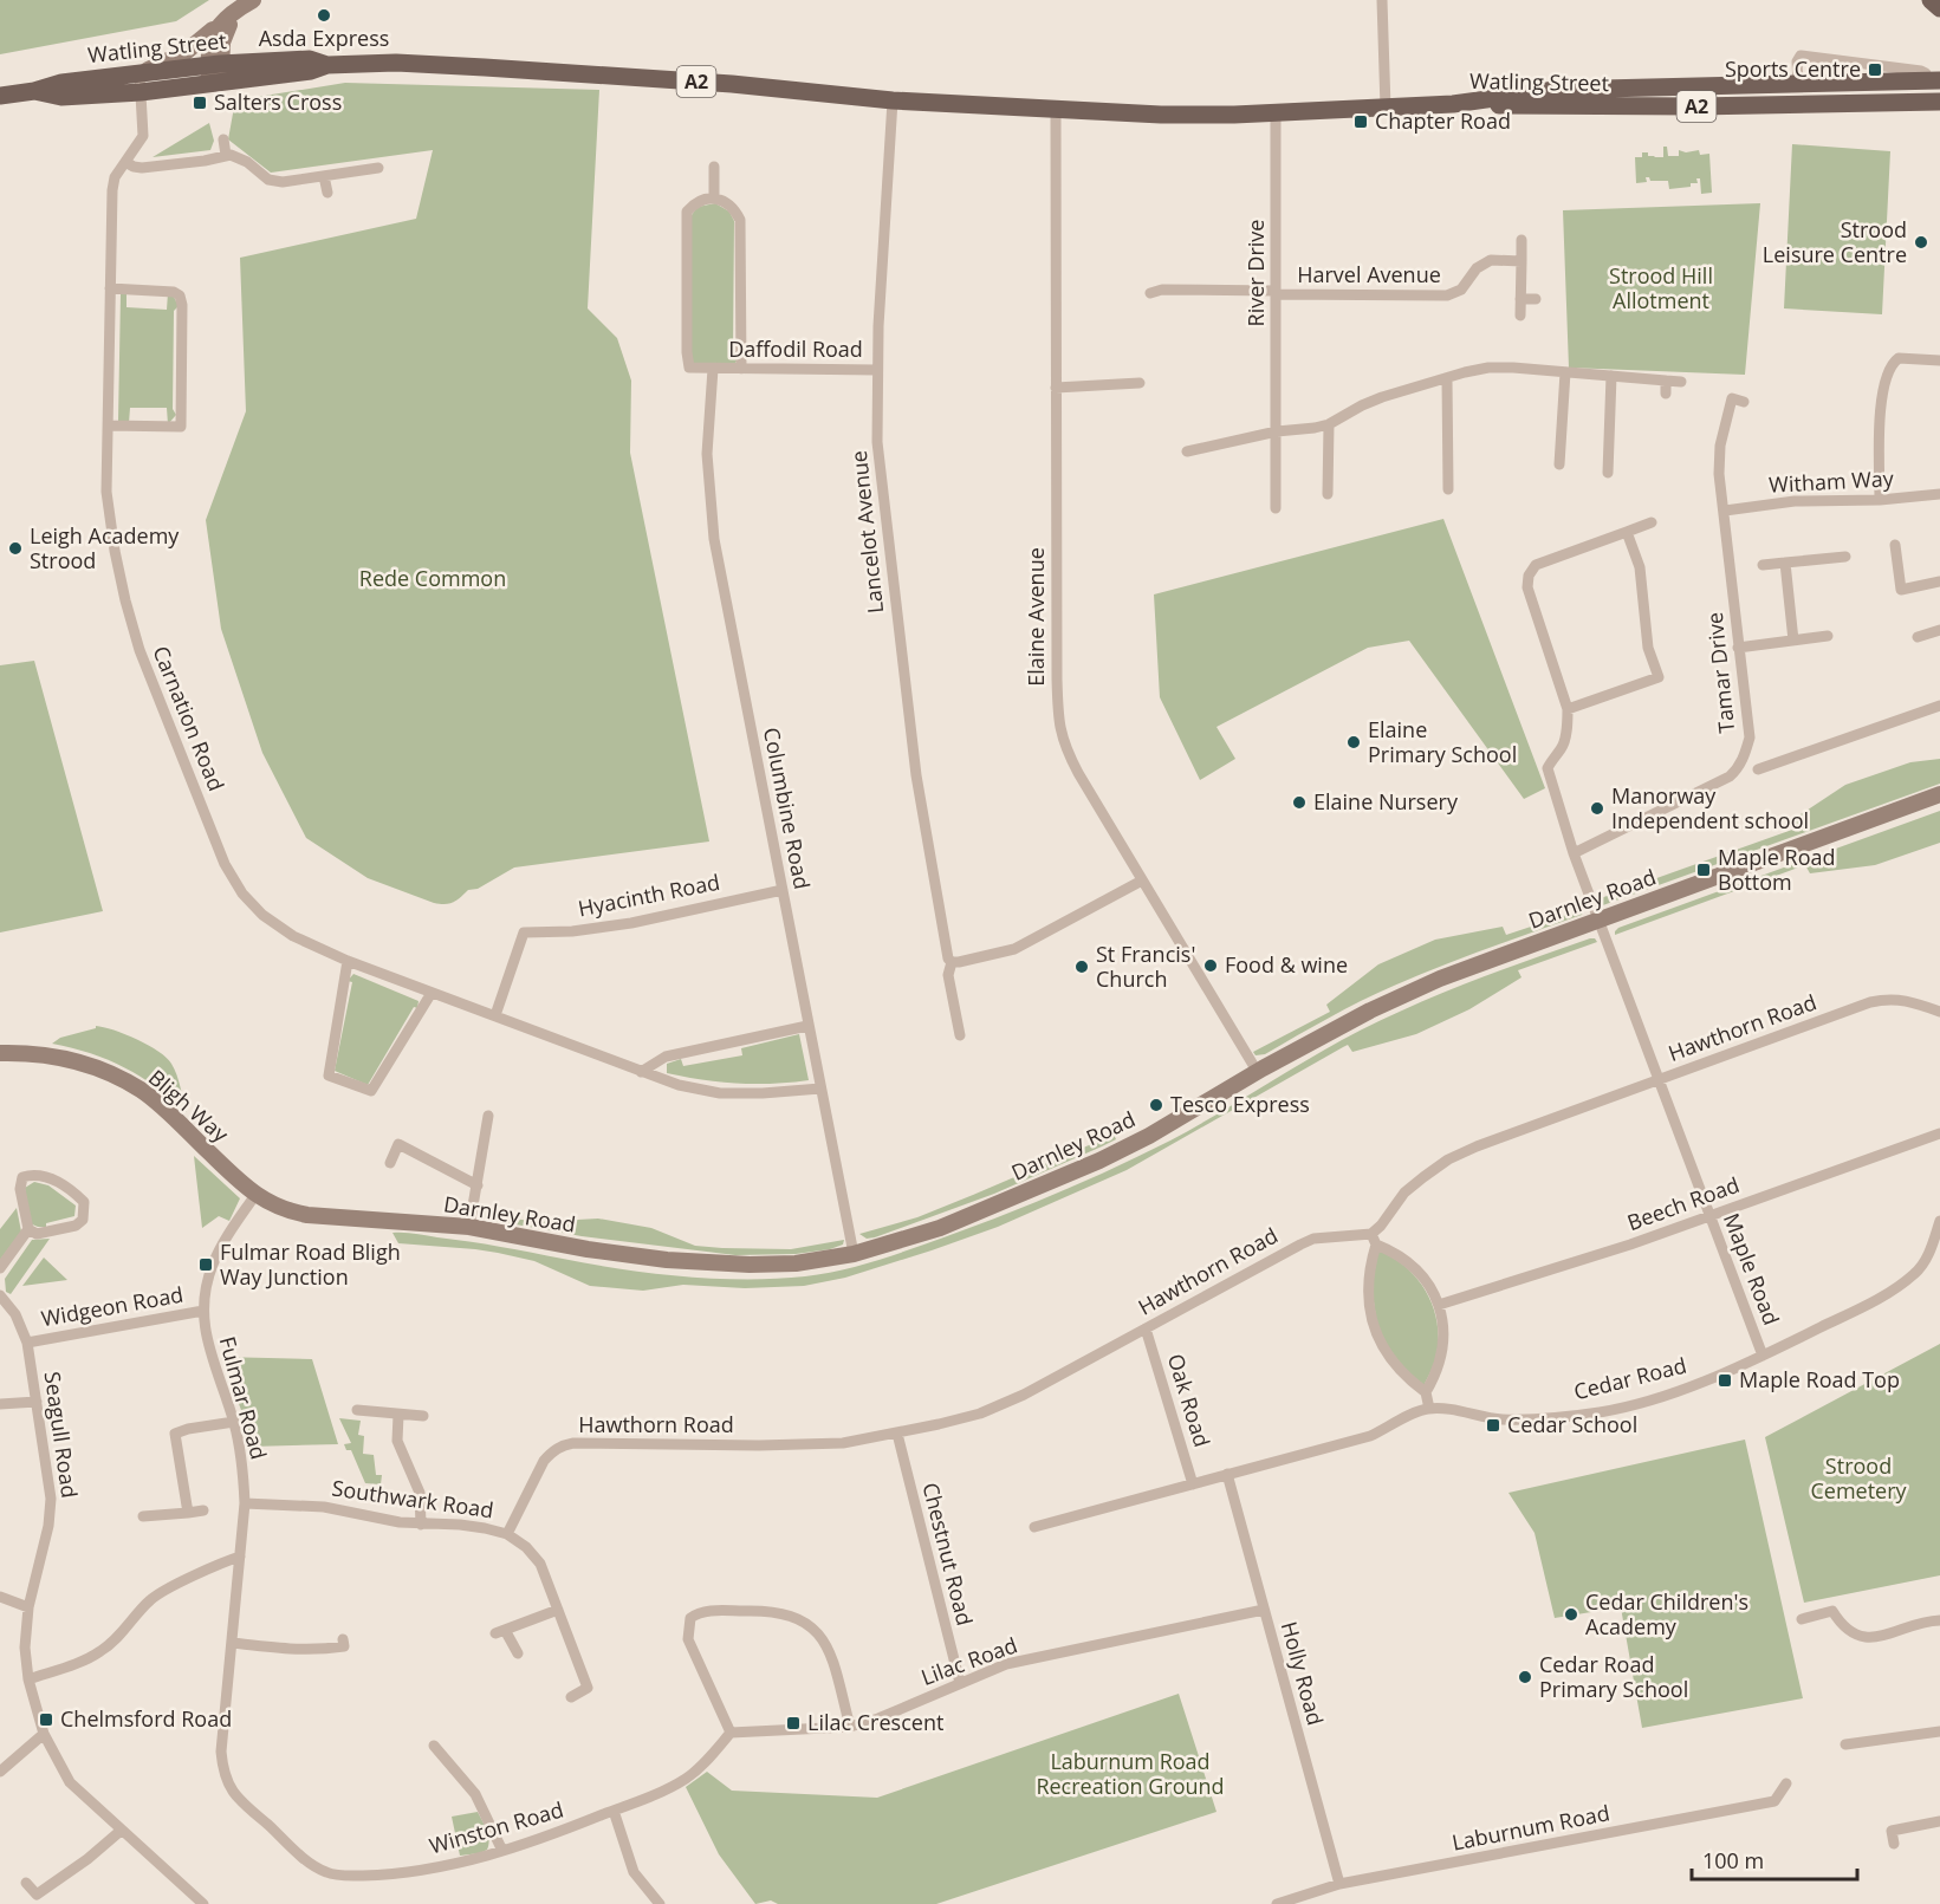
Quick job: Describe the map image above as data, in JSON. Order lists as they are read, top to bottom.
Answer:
{
  "streets": {
    "main road": ["Watling Street", "A2"],
    "street": [
      "River Drive",
      "Harvel Avenue",
      "Daffodil Road",
      "Witham Way",
      "Lancelot Avenue",
      "Elaine Avenue",
      "Tamar Drive",
      "Carnation Road",
      "Columbine Road",
      "Hyacinth Road",
      "Darnley Road",
      "Hawthorn Road",
      "Bligh Way",
      "Beech Road",
      "Maple Road",
      "Widgeon Road",
      "Cedar Road",
      "Fulmar Road",
      "Oak Road",
      "Seagull Road",
      "Southwark Road",
      "Chestnut Road",
      "Lilac Road",
      "Holly Road",
      "Winston Road",
      "Laburnum Road"
    ]
  },
  "crossings": [
    ["Watling Street", "A2"],
    ["Watling Street", "Carnation Road"],
    ["A2", "River Drive"],
    ["A2", "Lancelot Avenue"],
    ["A2", "Elaine Avenue"],
    ["River Drive", "Harvel Avenue"],
    ["Daffodil Road", "Lancelot Avenue"],
    ["Daffodil Road", "Columbine Road"],
    ["Witham Way", "Tamar Drive"],
    ["Elaine Avenue", "Darnley Road"],
    ["Tamar Drive", "Maple Road"],
    ["Carnation Road", "Columbine Road"],
    ["Carnation Road", "Hyacinth Road"],
    ["Columbine Road", "Hyacinth Road"],
    ["Columbine Road", "Darnley Road"],
    ["Darnley Road", "Bligh Way"],
    ["Darnley Road", "Maple Road"],
    ["Darnley Road", "Fulmar Road"],
    ["Hawthorn Road", "Maple Road"],
    ["Hawthorn Road", "Oak Road"],
    ["Hawthorn Road", "Southwark Road"],
    ["Hawthorn Road", "Chestnut Road"],
    ["Bligh Way", "Fulmar Road"],
    ["Beech Road", "Maple Road"],
    ["Maple Road", "Cedar Road"],
    ["Widgeon Road", "Fulmar Road"],
    ["Widgeon Road", "Seagull Road"],
    ["Cedar Road", "Oak Road"],
    ["Cedar Road", "Holly Road"],
    ["Fulmar Road", "Southwark Road"],
    ["Fulmar Road", "Winston Road"],
    ["Chestnut Road", "Lilac Road"],
    ["Lilac Road", "Holly Road"],
    ["Lilac Road", "Winston Road"],
    ["Holly Road", "Laburnum Road"]
  ],
  "parks": [
    "Strood Hill Allotment",
    "Rede Common",
    "Strood Cemetery",
    "Laburnum Road Recreation Ground"
  ],
  "places": {
    "other": [
      "Asda Express",
      "Strood Leisure Centre",
      "Leigh Academy Strood",
      "Elaine Primary School",
      "Elaine Nursery",
      "Manorway Independent school",
      "Food & wine",
      "St Francis' Church",
      "Tesco Express",
      "Cedar Children's Academy",
      "Cedar Road Primary School"
    ],
    "transit": [
      "Sports Centre",
      "Salters Cross",
      "Chapter Road",
      "Maple Road Bottom",
      "Fulmar Road Bligh Way Junction",
      "Maple Road Top",
      "Cedar School",
      "Chelmsford Road",
      "Lilac Crescent"
    ]
  },
  "scale_bar": "100 m"
}
